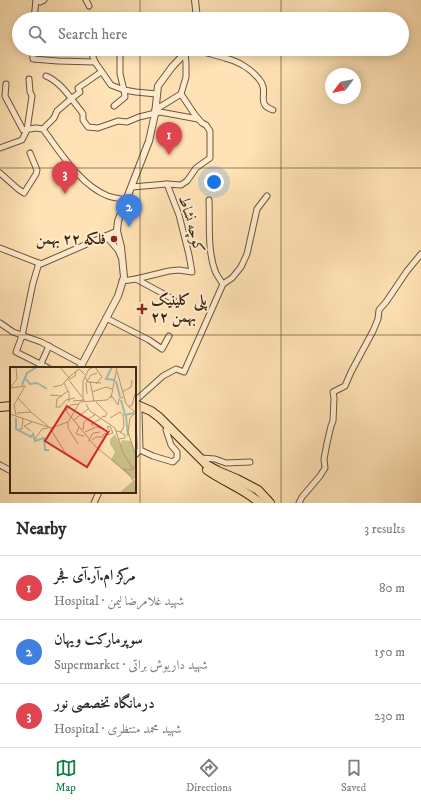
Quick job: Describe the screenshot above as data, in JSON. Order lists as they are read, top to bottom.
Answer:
{
  "streets": {
    "street": ["کوچه نشاط"]
  },
  "places": {
    "other": ["فلکه ۲۲ بهمن"],
    "health": ["پلی کلینیک ۲۲ بهمن"]
  },
  "north": "bottom left",
  "page": {
    "search": "Search here",
    "pins": ["1", "3", "2"],
    "heading": ["Nearby", "3 results"],
    "list": [
      {
        "mark": "1",
        "name": "مرکز ام.آر.آی فجر",
        "note": "Hospital · شهید غلامرضا لیمن",
        "value": "80 m"
      },
      {
        "mark": "2",
        "name": "سوپرمارکت ویهان",
        "note": "Supermarket · شهید داریوش براتی",
        "value": "150 m"
      },
      {
        "mark": "3",
        "name": "درمانگاه تخصصی نور",
        "note": "Hospital · شهید محمد منتظری",
        "value": "230 m"
      }
    ],
    "nav": ["Map", "Directions", "Saved"]
  }
}
